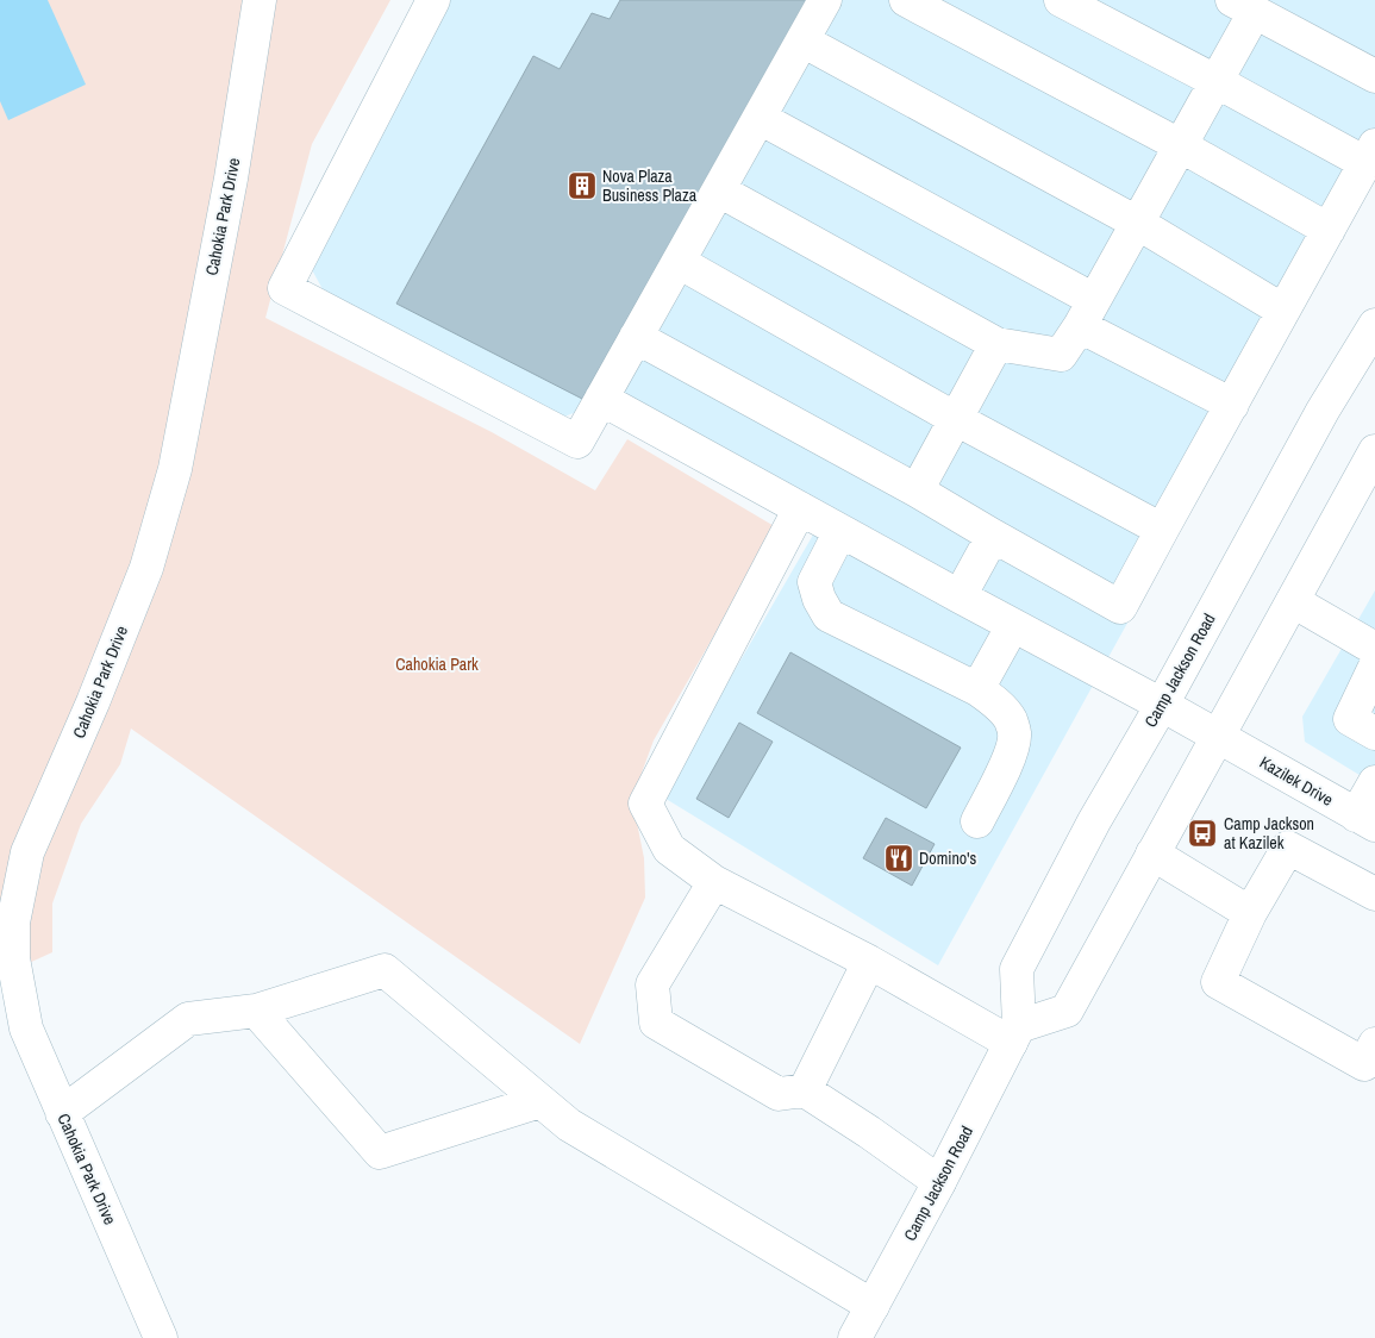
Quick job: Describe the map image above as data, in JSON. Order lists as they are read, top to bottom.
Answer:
{
  "streets": {
    "main road": ["Cahokia Park Drive", "Camp Jackson Road", "Kazilek Drive"]
  },
  "crossings": [
    ["Camp Jackson Road", "Kazilek Drive"]
  ],
  "parks": ["Cahokia Park"],
  "places": {
    "building": ["Nova Plaza Business Plaza"],
    "bus stop": ["Camp Jackson at Kazilek"],
    "restaurant": ["Domino's"]
  }
}
